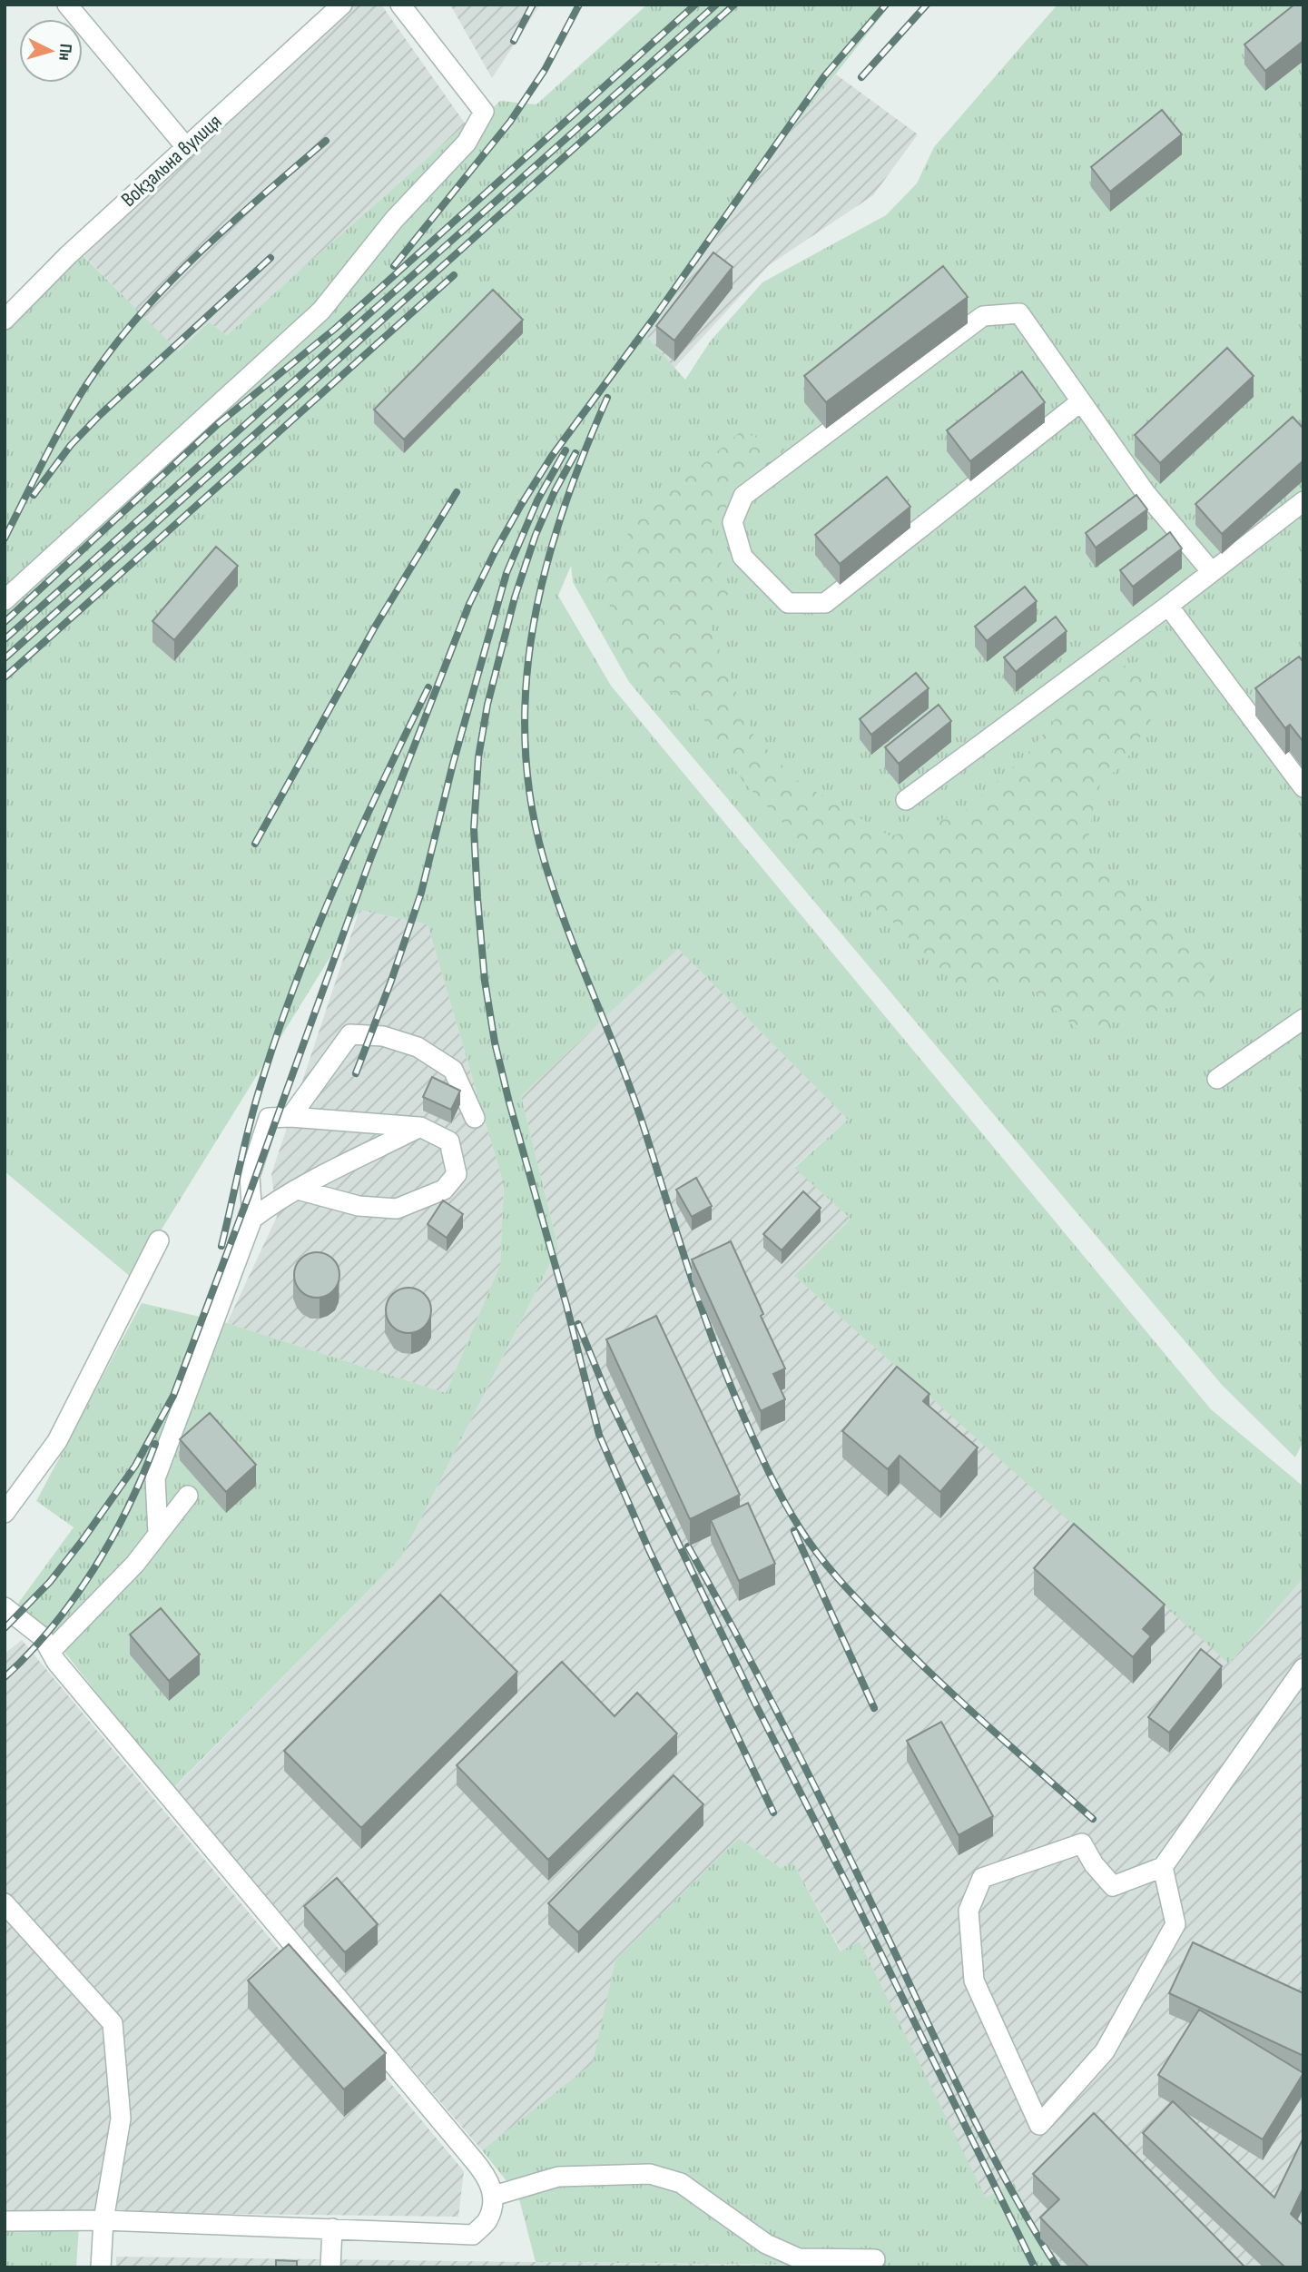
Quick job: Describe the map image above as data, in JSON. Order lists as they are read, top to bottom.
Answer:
{
  "streets": {
    "street": ["Вокзальна вулиця"]
  },
  "north": "right"
}
